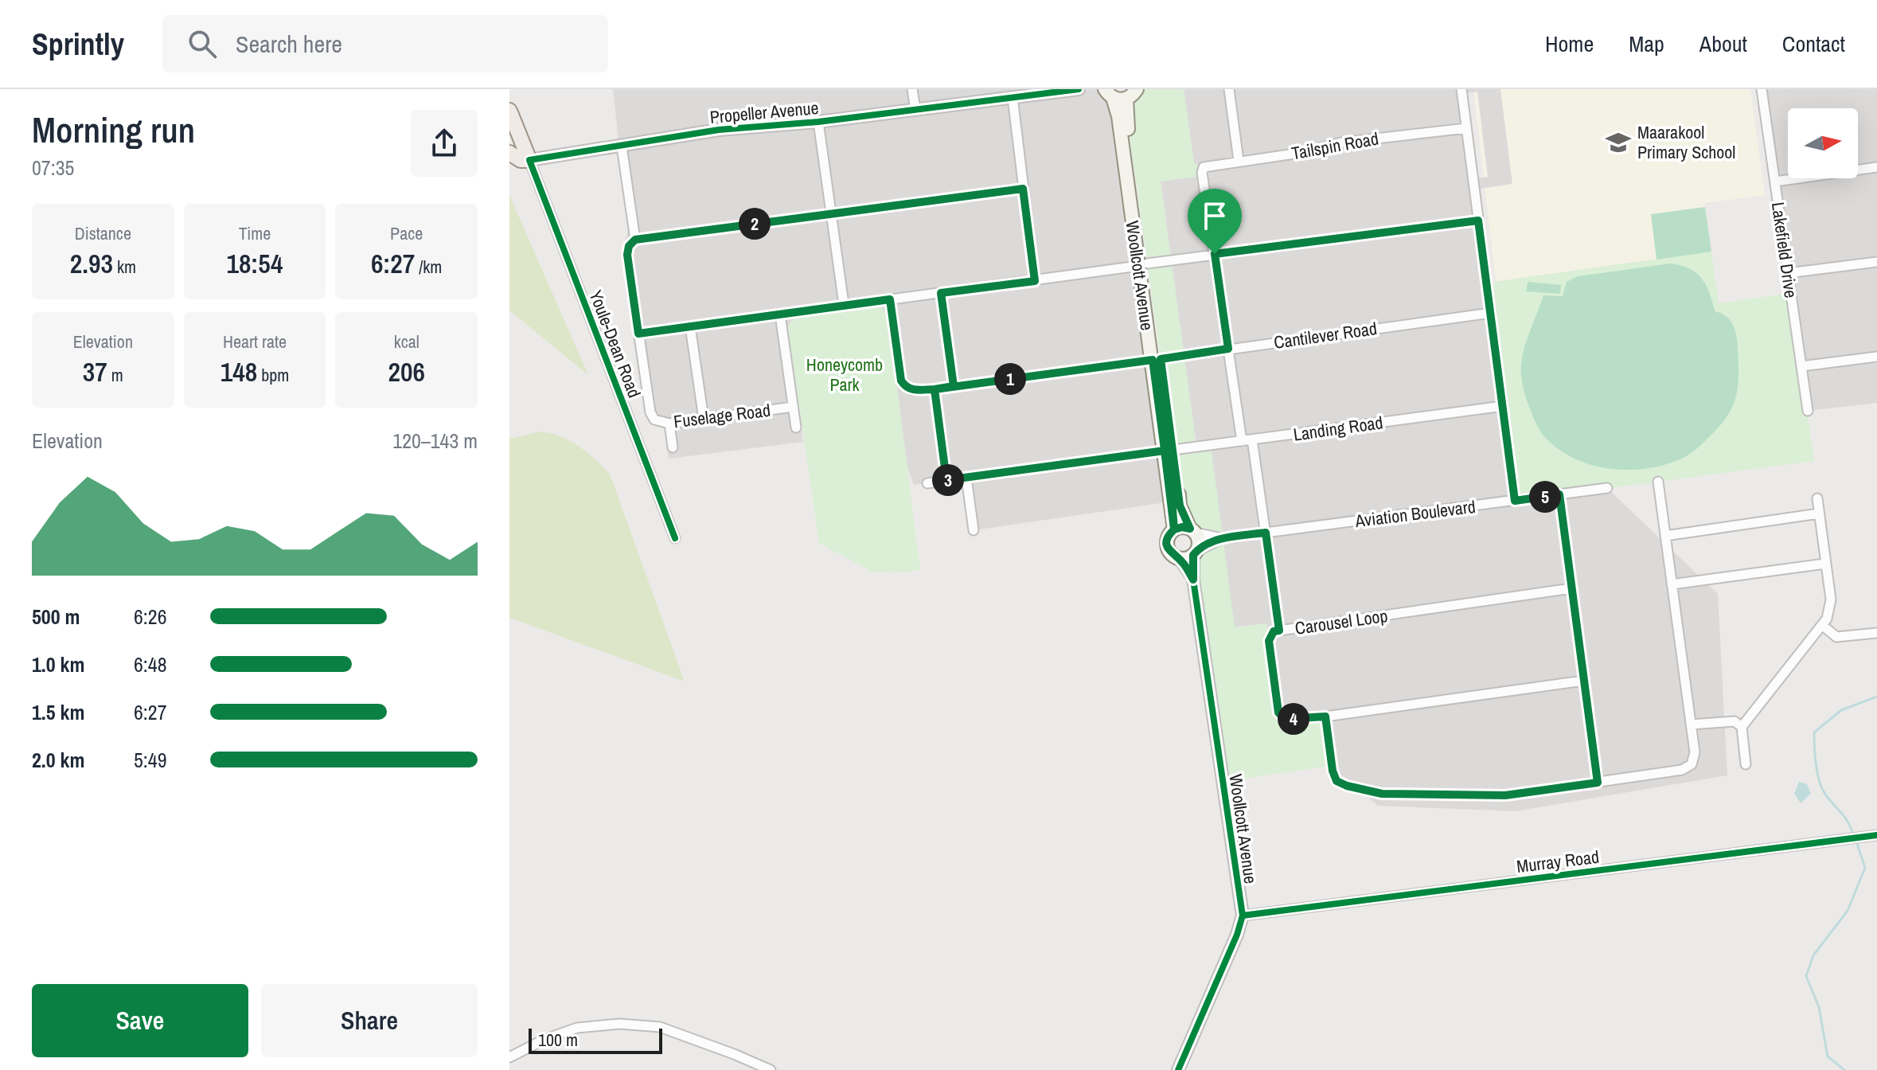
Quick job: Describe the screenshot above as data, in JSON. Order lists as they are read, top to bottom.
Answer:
{
  "streets": {
    "main road": ["Woollcott Avenue", "Youle-Dean Road"],
    "street": [
      "Propeller Avenue",
      "Tailspin Road",
      "Lakefield Drive",
      "Cantilever Road",
      "Fuselage Road",
      "Landing Road",
      "Aviation Boulevard",
      "Carousel Loop",
      "Murray Road"
    ]
  },
  "crossings": [
    ["Propeller Avenue", "Youle-Dean Road"],
    ["Woollcott Avenue", "Cantilever Road"],
    ["Woollcott Avenue", "Landing Road"],
    ["Woollcott Avenue", "Aviation Boulevard"],
    ["Woollcott Avenue", "Murray Road"]
  ],
  "parks": ["Honeycomb Park"],
  "places": {
    "school or university": ["Maarakool Primary School"]
  },
  "scale_bar": "100 m",
  "north": "right",
  "page": {
    "header": "Sprintly",
    "search": "Search here",
    "nav": [
      "Home",
      "Map",
      "About",
      "Contact"
    ],
    "heading": ["Morning run", "07:35"],
    "stats": [
      ["Distance", "2.93 km"],
      ["Time", "18:54"],
      ["Pace", "6:27 /km"],
      ["Elevation", "37 m"],
      ["Heart rate", "148 bpm"],
      ["kcal", "206"]
    ],
    "pins": [
      "2",
      "1",
      "3",
      "5",
      "4"
    ],
    "chart": ["Elevation", "120–143 m"],
    "list": [
      {
        "name": "500 m",
        "note": "6:26"
      },
      {
        "name": "1.0 km",
        "note": "6:48"
      },
      {
        "name": "1.5 km",
        "note": "6:27"
      },
      {
        "name": "2.0 km",
        "note": "5:49"
      }
    ],
    "buttons": ["Save", "Share"],
    "scale": "100 m"
  }
}
